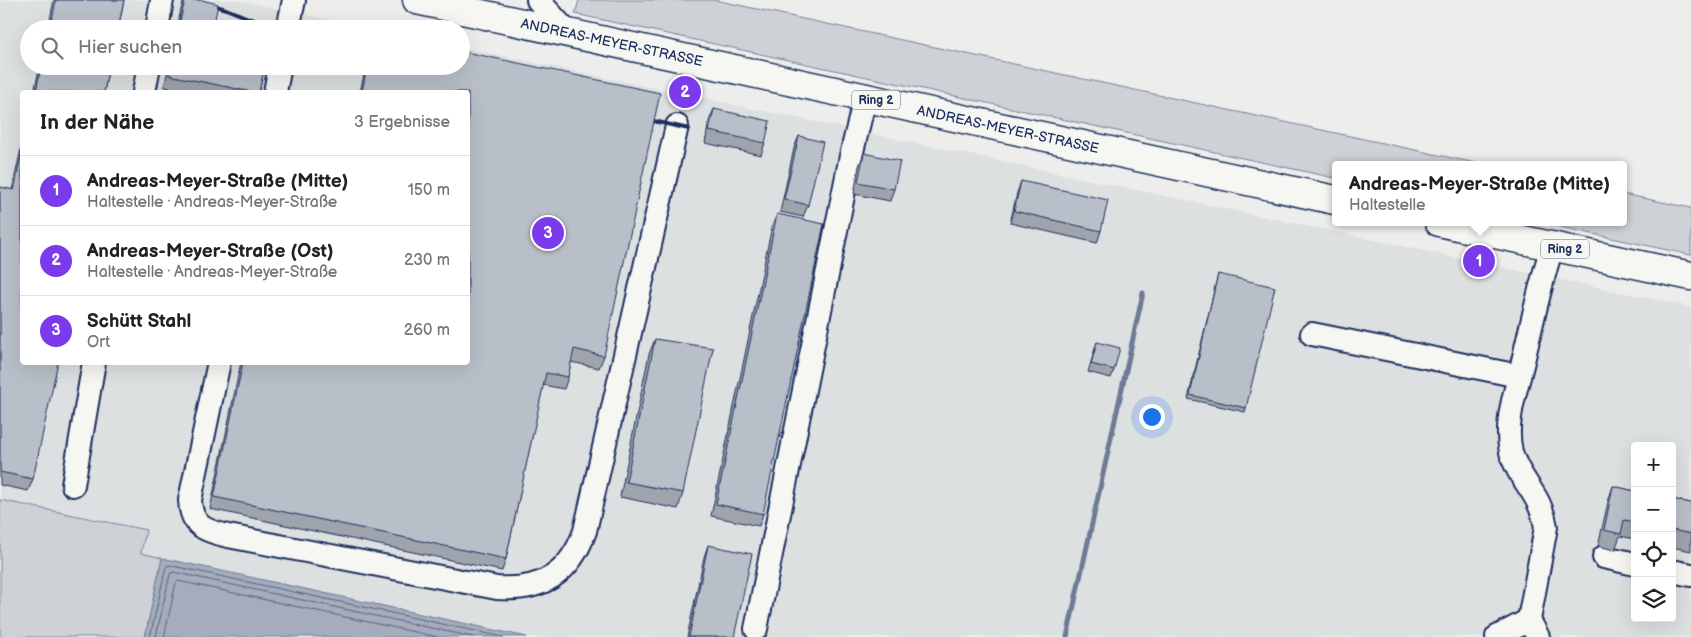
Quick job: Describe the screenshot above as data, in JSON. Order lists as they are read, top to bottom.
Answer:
{
  "streets": {
    "main road": ["ANDREAS-MEYER-STRASSE", "Ring 2"]
  },
  "page": {
    "search": "Hier suchen",
    "pins": ["2", "3", "1"],
    "heading": ["In der Nähe", "3 Ergebnisse"],
    "list": [
      {
        "mark": "1",
        "name": "Andreas-Meyer-Straße (Mitte)",
        "note": "Haltestelle · Andreas-Meyer-Straße",
        "value": "150 m"
      },
      {
        "mark": "2",
        "name": "Andreas-Meyer-Straße (Ost)",
        "note": "Haltestelle · Andreas-Meyer-Straße",
        "value": "230 m"
      },
      {
        "mark": "3",
        "name": "Schütt Stahl",
        "note": "Ort",
        "value": "260 m"
      }
    ],
    "popup": ["Andreas-Meyer-Straße (Mitte)", "Haltestelle"],
    "map_buttons": ["+", "−"]
  }
}
